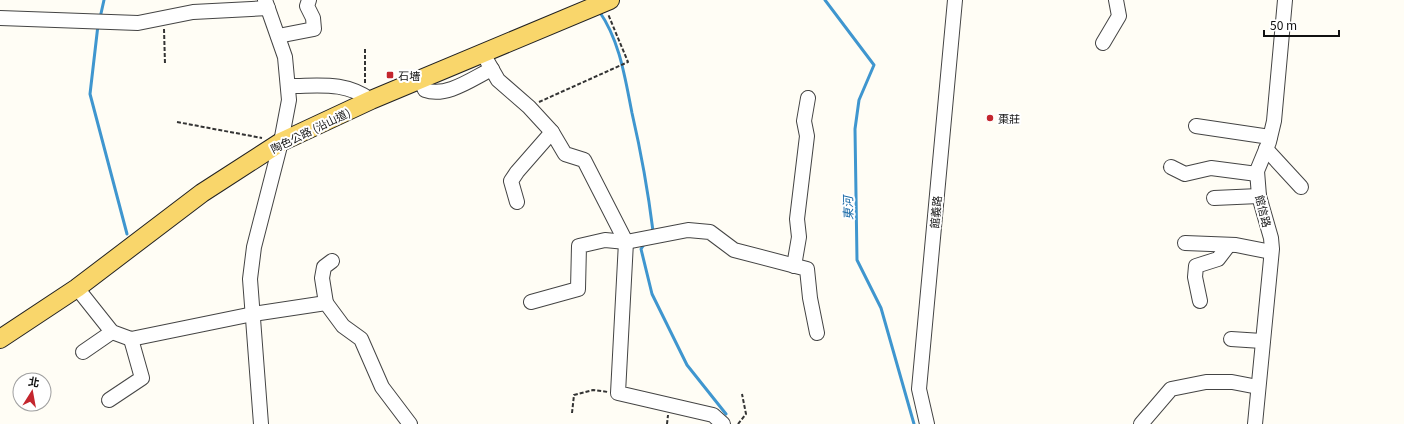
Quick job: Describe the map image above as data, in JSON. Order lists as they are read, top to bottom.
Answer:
{
  "streets": {
    "main road": ["陶色公路 (沿山道)"],
    "street": ["館信路", "館義路"]
  },
  "water": ["東河"],
  "places": {
    "transit": ["石墻"],
    "other": ["棗莊"]
  },
  "scale_bar": "50 m",
  "north": "top"
}
